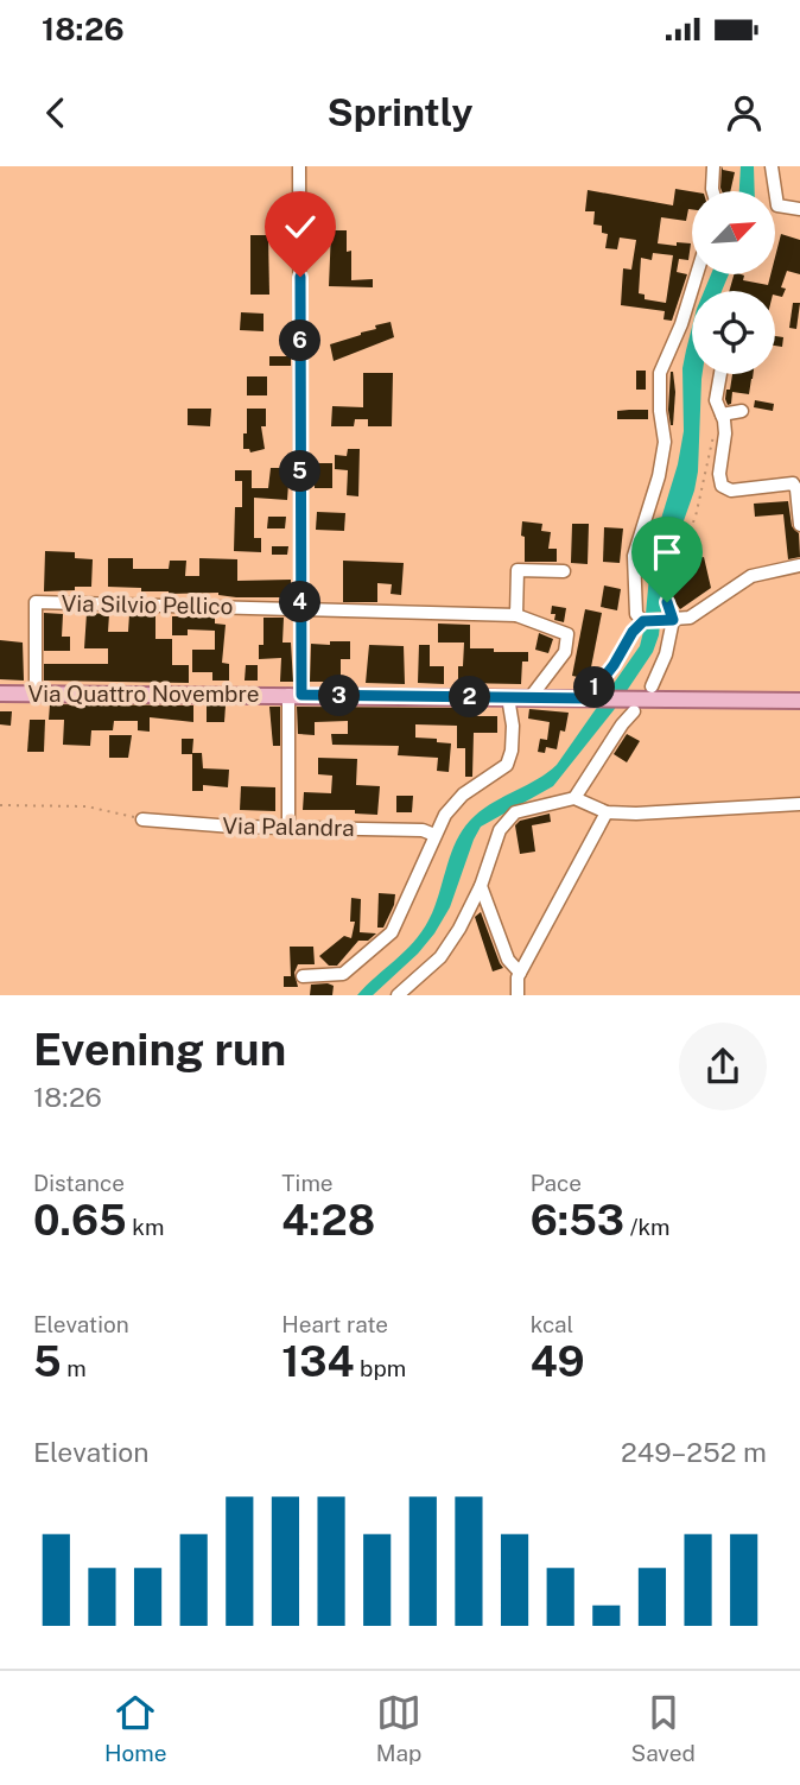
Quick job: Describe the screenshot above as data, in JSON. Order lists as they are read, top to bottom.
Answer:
{
  "streets": {
    "main road": ["Via Quattro Novembre"],
    "street": ["Via Silvio Pellico", "Via Palandra"]
  },
  "crossings": [
    ["Via Silvio Pellico", "Via Quattro Novembre"]
  ],
  "north": "top right",
  "page": {
    "status": "18:26",
    "header": "Sprintly",
    "pins": [
      "6",
      "5",
      "4",
      "1",
      "3",
      "2"
    ],
    "heading": ["Evening run", "18:26"],
    "stats": [
      ["Distance", "0.65 km"],
      ["Time", "4:28"],
      ["Pace", "6:53 /km"],
      ["Elevation", "5 m"],
      ["Heart rate", "134 bpm"],
      ["kcal", "49"]
    ],
    "chart": ["Elevation", "249–252 m"],
    "tabs": ["Home", "Map", "Saved"]
  }
}
